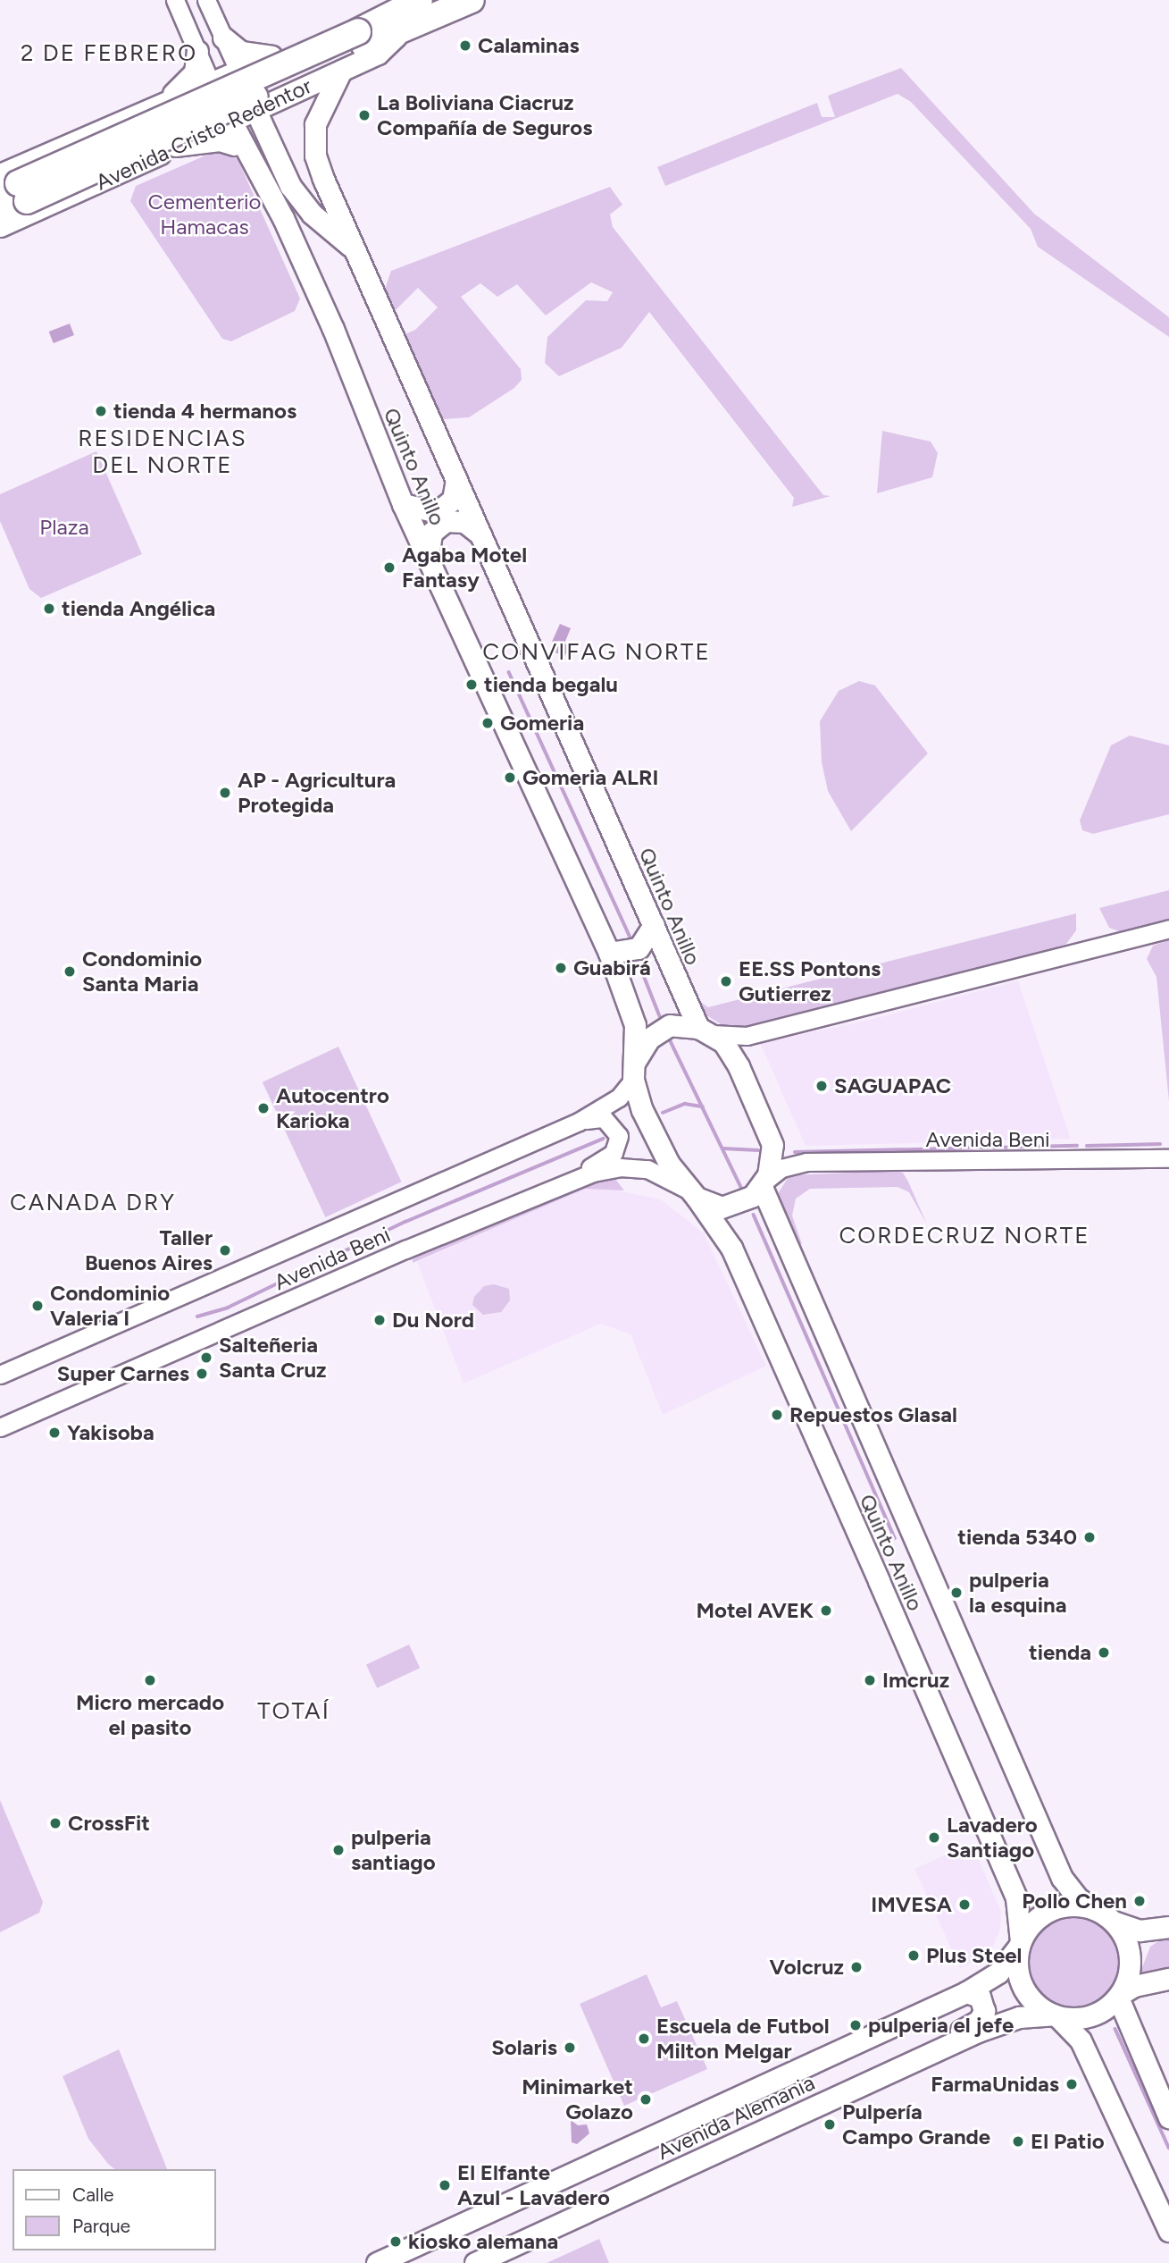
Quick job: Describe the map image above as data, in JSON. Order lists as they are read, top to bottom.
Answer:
{
  "streets": {
    "highway": ["Avenida Cristo Redentor"],
    "main road": ["Quinto Anillo", "Avenida Alemania"],
    "street": ["Avenida Beni"]
  },
  "crossings": [
    ["Avenida Cristo Redentor", "Quinto Anillo"],
    ["Quinto Anillo", "Avenida Beni"],
    ["Quinto Anillo", "Avenida Alemania"]
  ],
  "districts": [
    "2 DE FEBRERO",
    "RESIDENCIAS DEL NORTE",
    "CONVIFAG NORTE",
    "CANADA DRY",
    "CORDECRUZ NORTE",
    "TOTAÍ"
  ],
  "parks": ["Cementerio Hamacas", "Plaza"],
  "places": [
    "Calaminas",
    "La Boliviana Ciacruz Compañía de Seguros",
    "tienda 4 hermanos",
    "Agaba Motel Fantasy",
    "tienda Angélica",
    "tienda begalu",
    "Gomeria",
    "Gomeria ALRI",
    "AP - Agricultura Protegida",
    "Guabirá",
    "Condominio Santa Maria",
    "EE.SS Pontons Gutierrez",
    "SAGUAPAC",
    "Autocentro Karioka",
    "Taller Buenos Aires",
    "Condominio Valeria I",
    "Du Nord",
    "Salteñeria Santa Cruz",
    "Super Carnes",
    "Repuestos Glasal",
    "Yakisoba",
    "tienda 5340",
    "pulperia la esquina",
    "Motel AVEK",
    "tienda",
    "Micro mercado el pasito",
    "Imcruz",
    "CrossFit",
    "Lavadero Santiago",
    "pulperia santiago",
    "Pollo Chen",
    "IMVESA",
    "Plus Steel",
    "Volcruz",
    "pulperia el jefe",
    "Escuela de Futbol Milton Melgar",
    "Solaris",
    "FarmaUnidas",
    "Minimarket Golazo",
    "Pulpería Campo Grande",
    "El Patio",
    "El Elfante Azul - Lavadero",
    "kiosko alemana"
  ],
  "legend": ["Calle", "Parque"]
}
